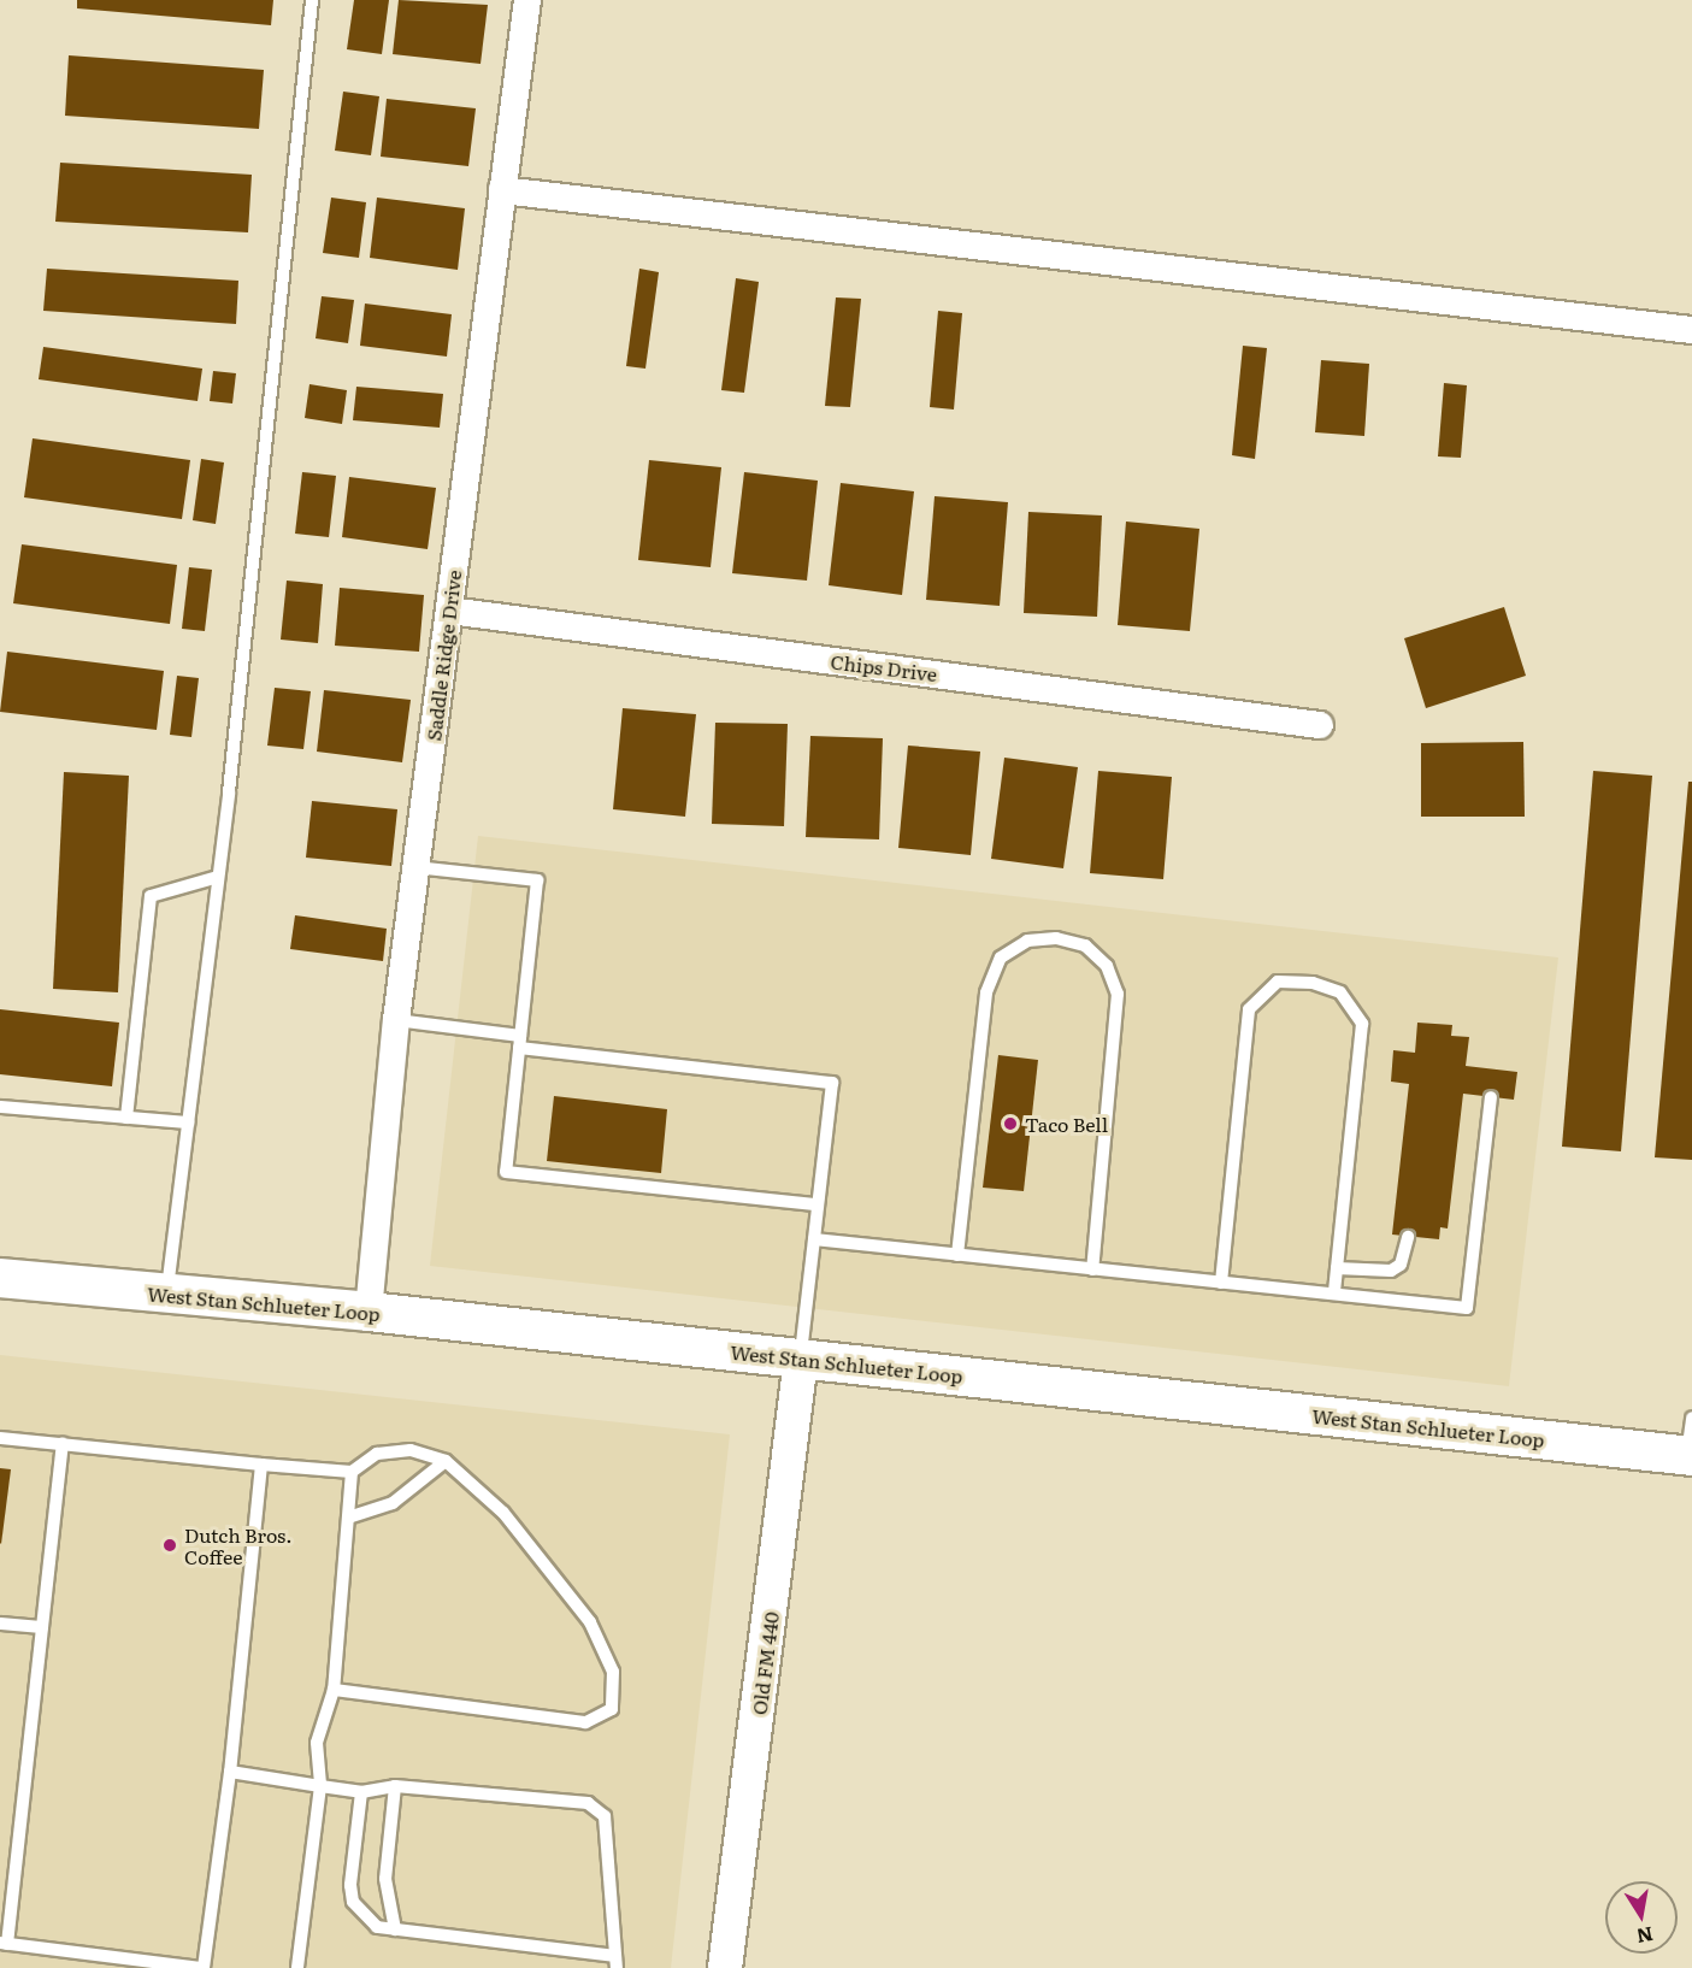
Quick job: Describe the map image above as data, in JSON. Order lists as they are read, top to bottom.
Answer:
{
  "streets": {
    "main road": ["West Stan Schlueter Loop"],
    "street": ["Saddle Ridge Drive", "Chips Drive", "Old FM 440"]
  },
  "crossings": [
    ["Saddle Ridge Drive", "Chips Drive"],
    ["Saddle Ridge Drive", "West Stan Schlueter Loop"],
    ["West Stan Schlueter Loop", "Old FM 440"]
  ],
  "places": ["Taco Bell", "Dutch Bros. Coffee"],
  "north": "bottom"
}
